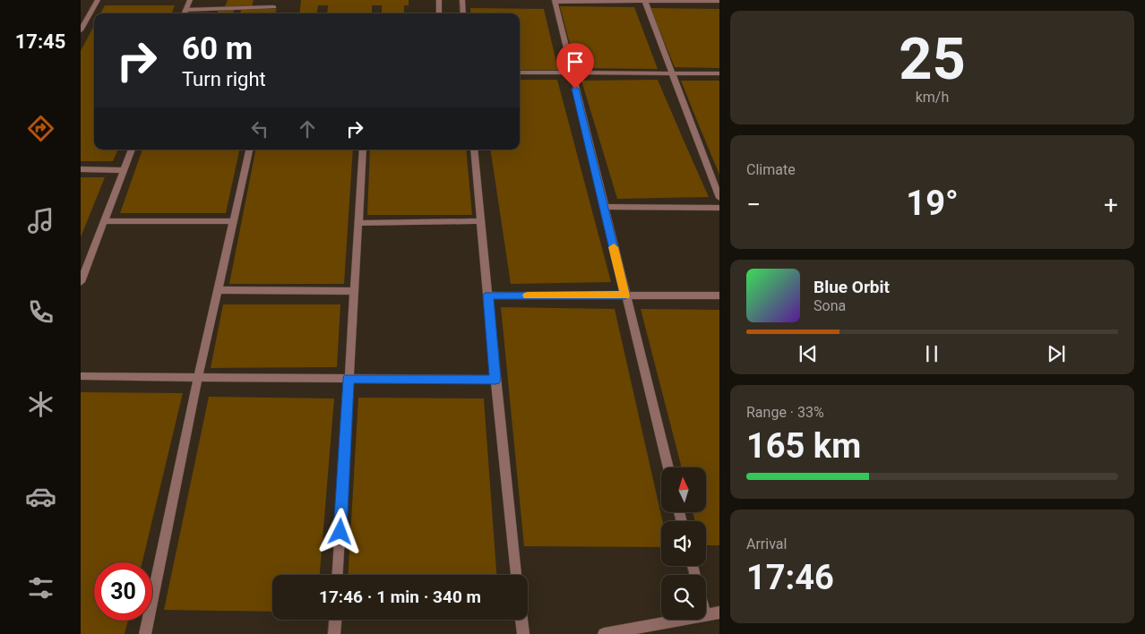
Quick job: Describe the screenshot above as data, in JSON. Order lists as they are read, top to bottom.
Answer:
{
  "north": "top",
  "page": {
    "tabs": "17:45",
    "tile": [
      ["25", "km/h"],
      "Climate",
      ["Range · 33%", "165 km"],
      ["Arrival", "17:46"]
    ],
    "turn": ["60 m", "Turn right"],
    "heat": ["−", "19°", "+"],
    "song": ["Blue Orbit", "Sona"],
    "limit": "30",
    "trip": "17:46 · 1 min · 340 m"
  }
}
